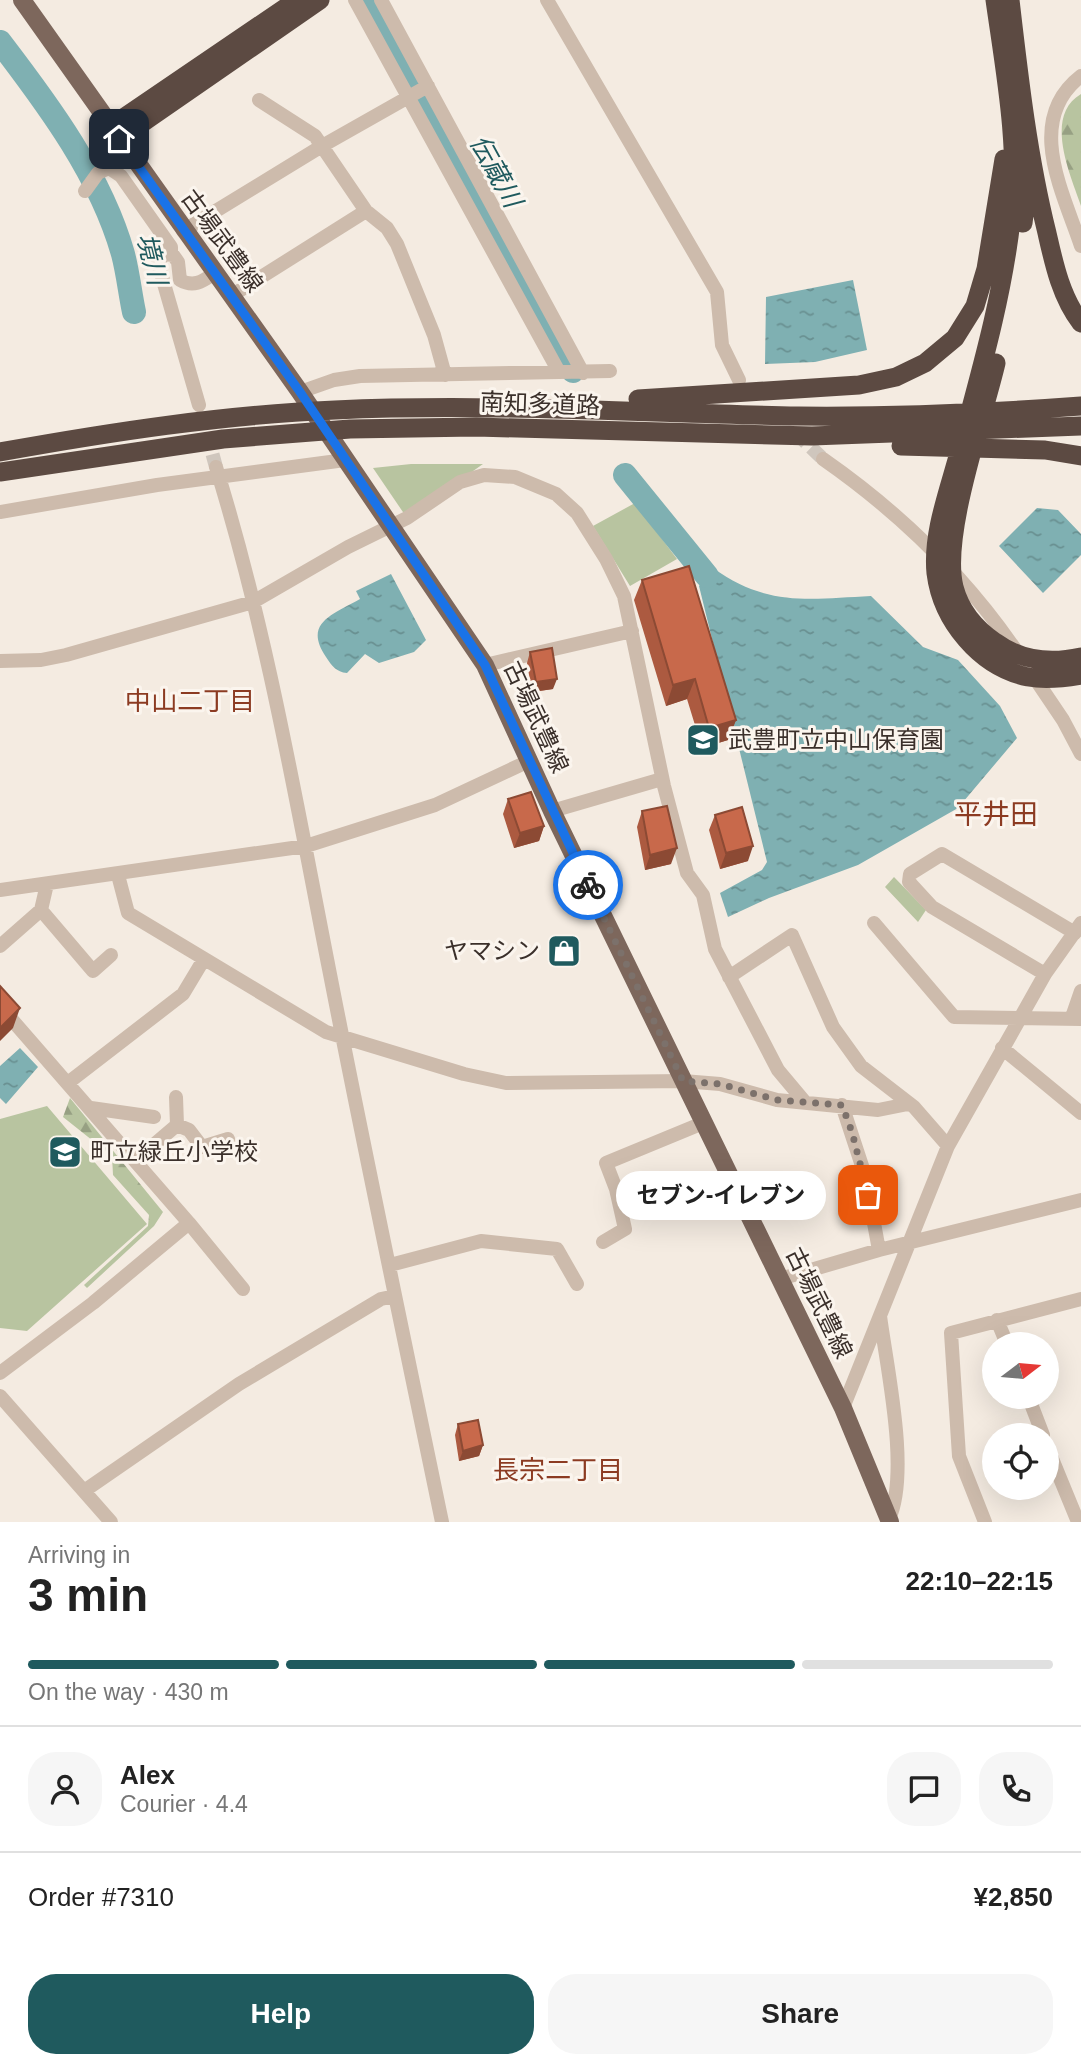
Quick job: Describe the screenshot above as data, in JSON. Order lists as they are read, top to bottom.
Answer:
{
  "streets": {
    "highway": ["南知多道路"],
    "main road": ["古場武豊線"]
  },
  "districts": ["中山二丁目", "平井田", "長宗二丁目"],
  "water": ["伝蔵川", "境川"],
  "places": {
    "school or university": ["武豊町立中山保育園", "町立緑丘小学校"],
    "shop": ["ヤマシン"],
    "other": ["セブン-イレブン"]
  },
  "north": "right",
  "page": {
    "bubble": "セブン-イレブン",
    "heading": ["3 min", "Arriving in", "22:10–22:15"],
    "panel": [
      "Alex",
      "Courier · 4.4",
      "Order #7310",
      "¥2,850"
    ],
    "bar": "On the way · 430 m",
    "buttons": ["Help", "Share"]
  }
}
